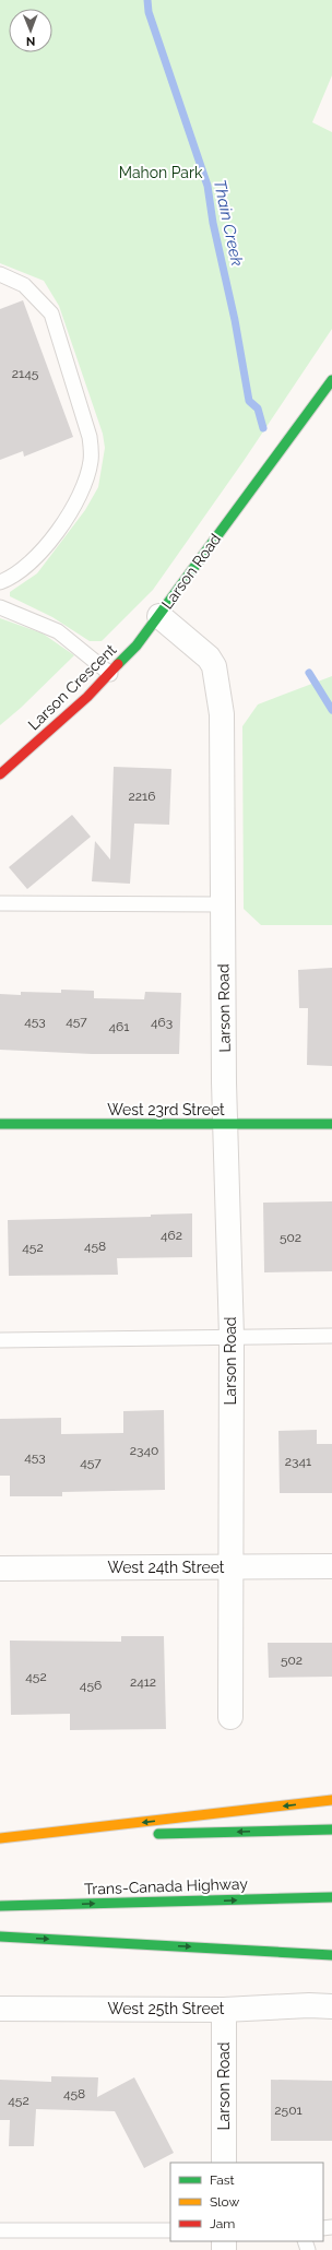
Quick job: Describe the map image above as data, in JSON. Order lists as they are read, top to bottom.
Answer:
{
  "streets": {
    "main road": [
      "Larson Road",
      "Larson Crescent",
      "West 23rd Street",
      "Trans-Canada Highway"
    ],
    "street": ["West 24th Street", "West 25th Street"]
  },
  "crossings": [
    ["Larson Road", "Larson Crescent"],
    ["Larson Road", "West 23rd Street"],
    ["Larson Road", "West 24th Street"],
    ["Larson Road", "West 25th Street"]
  ],
  "water": ["Thain Creek"],
  "parks": ["Mahon Park"],
  "house_numbers": [
    "2145",
    "2216",
    "453",
    "457",
    "463",
    "461",
    "462",
    "502",
    "458",
    "452",
    "2340",
    "453",
    "2341",
    "457",
    "502",
    "452",
    "2412",
    "456",
    "458",
    "452",
    "2501"
  ],
  "legend": ["Fast", "Slow", "Jam"],
  "north": "bottom"
}
